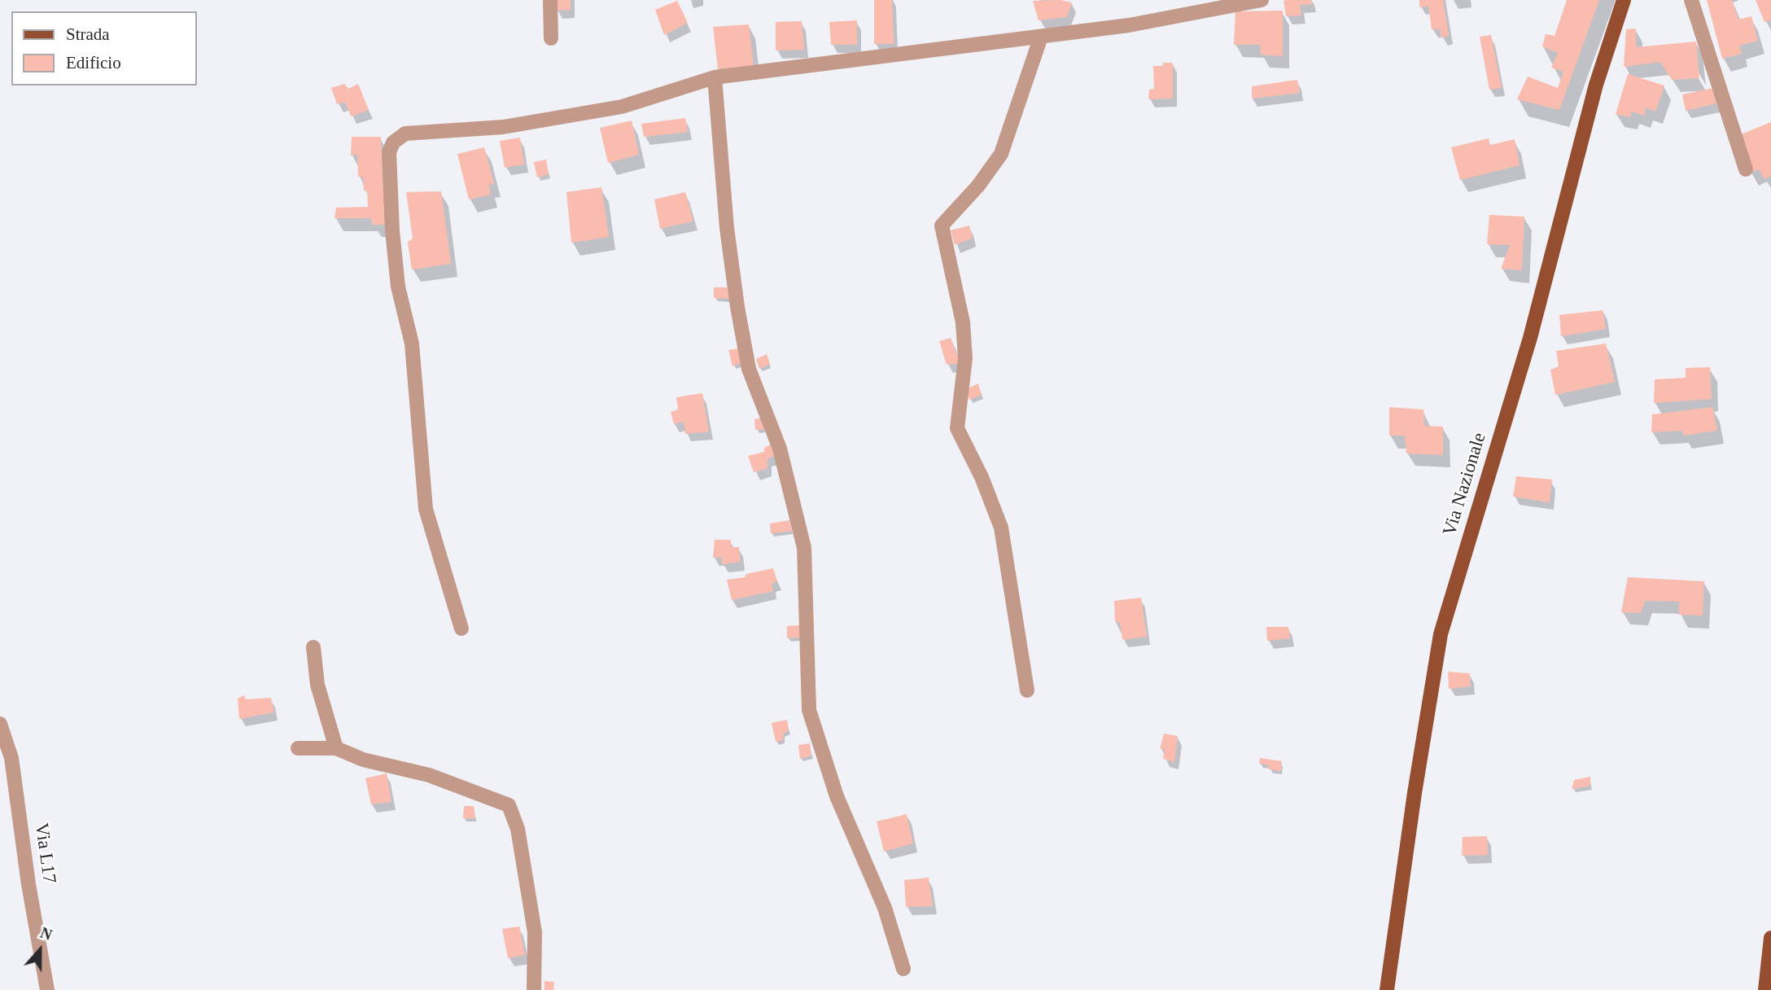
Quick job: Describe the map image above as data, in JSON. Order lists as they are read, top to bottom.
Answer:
{
  "streets": {
    "main road": ["Via Nazionale"],
    "street": ["Via L17"]
  },
  "legend": ["Strada", "Edificio"],
  "north": "top"
}
